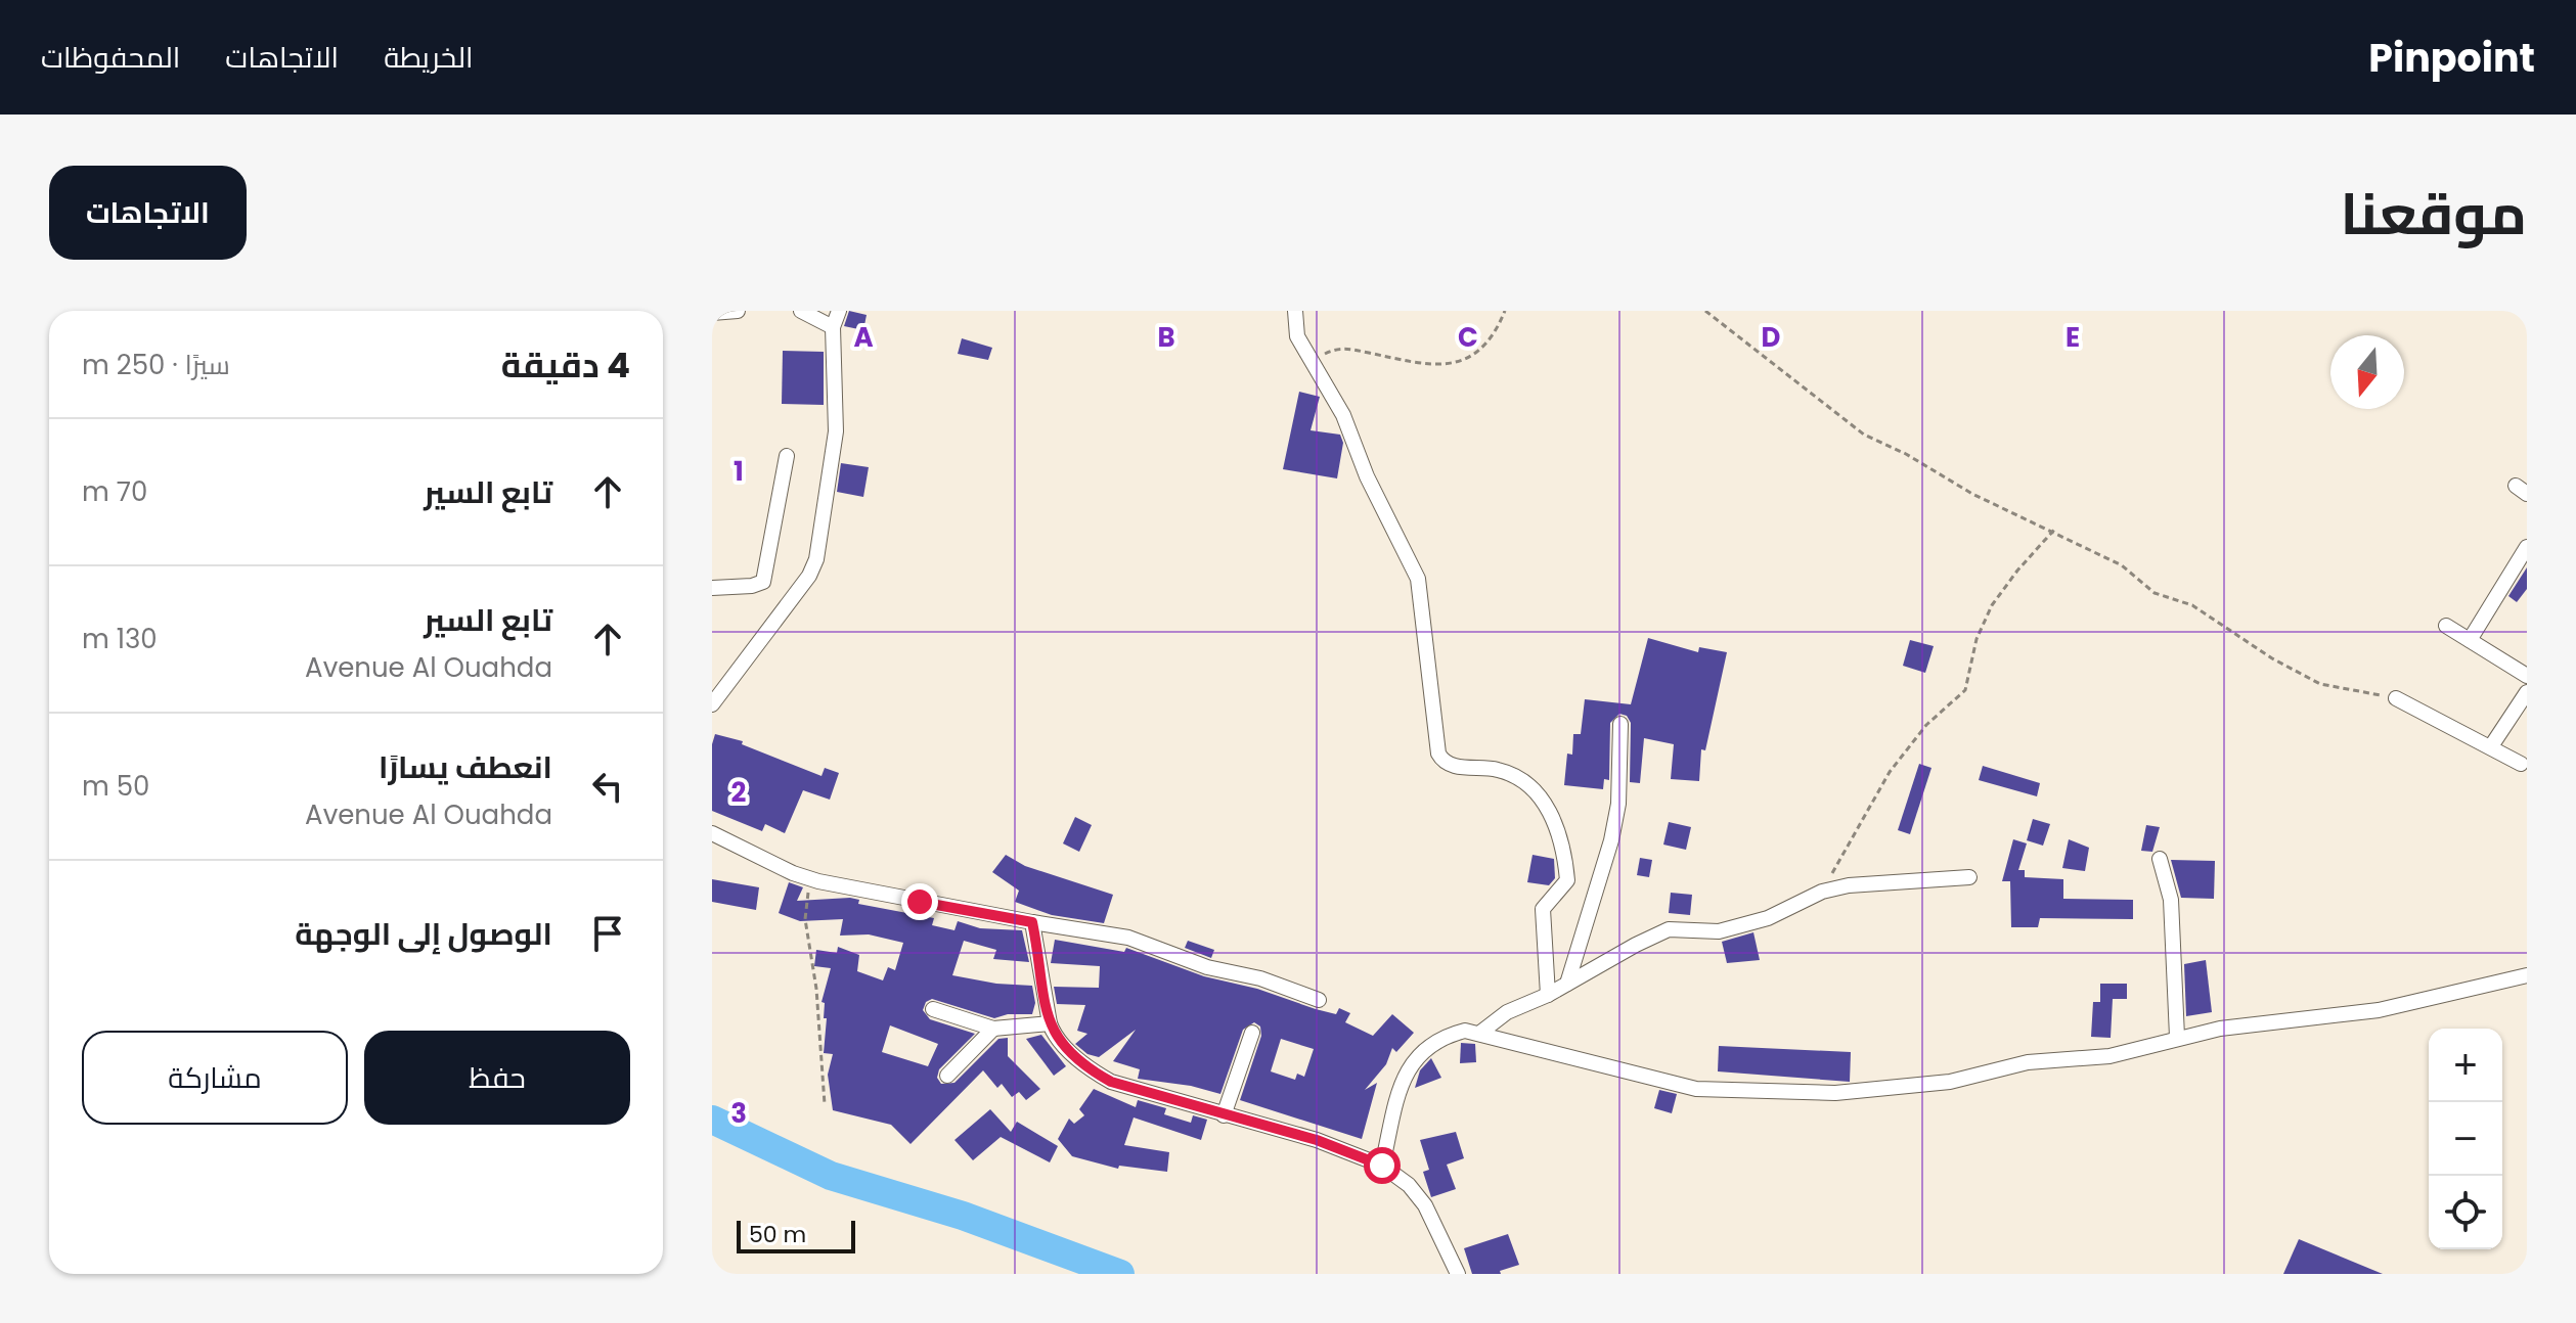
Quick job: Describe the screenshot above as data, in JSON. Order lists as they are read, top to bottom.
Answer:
{
  "scale_bar": "50 m",
  "north": "bottom",
  "page": {
    "header": "Pinpoint",
    "nav": ["الخريطة", "الاتجاهات", "المحفوظات"],
    "title": "موقعنا",
    "buttons": [
      "الاتجاهات",
      ["حفظ", "مشاركة"]
    ],
    "heading": ["4 دقيقة", "سيرًا · 250 m"],
    "list": [
      ["تابع السير", "70 m"],
      ["تابع السير", "Avenue Al Ouahda", "130 m"],
      ["انعطف يسارًا", "Avenue Al Ouahda", "50 m"],
      "الوصول إلى الوجهة"
    ],
    "map_buttons": ["+", "−"],
    "scale": "50 m"
  },
  "grid": {
    "columns": [
      "A",
      "B",
      "C",
      "D",
      "E"
    ],
    "rows": ["1", "2", "3"]
  }
}
